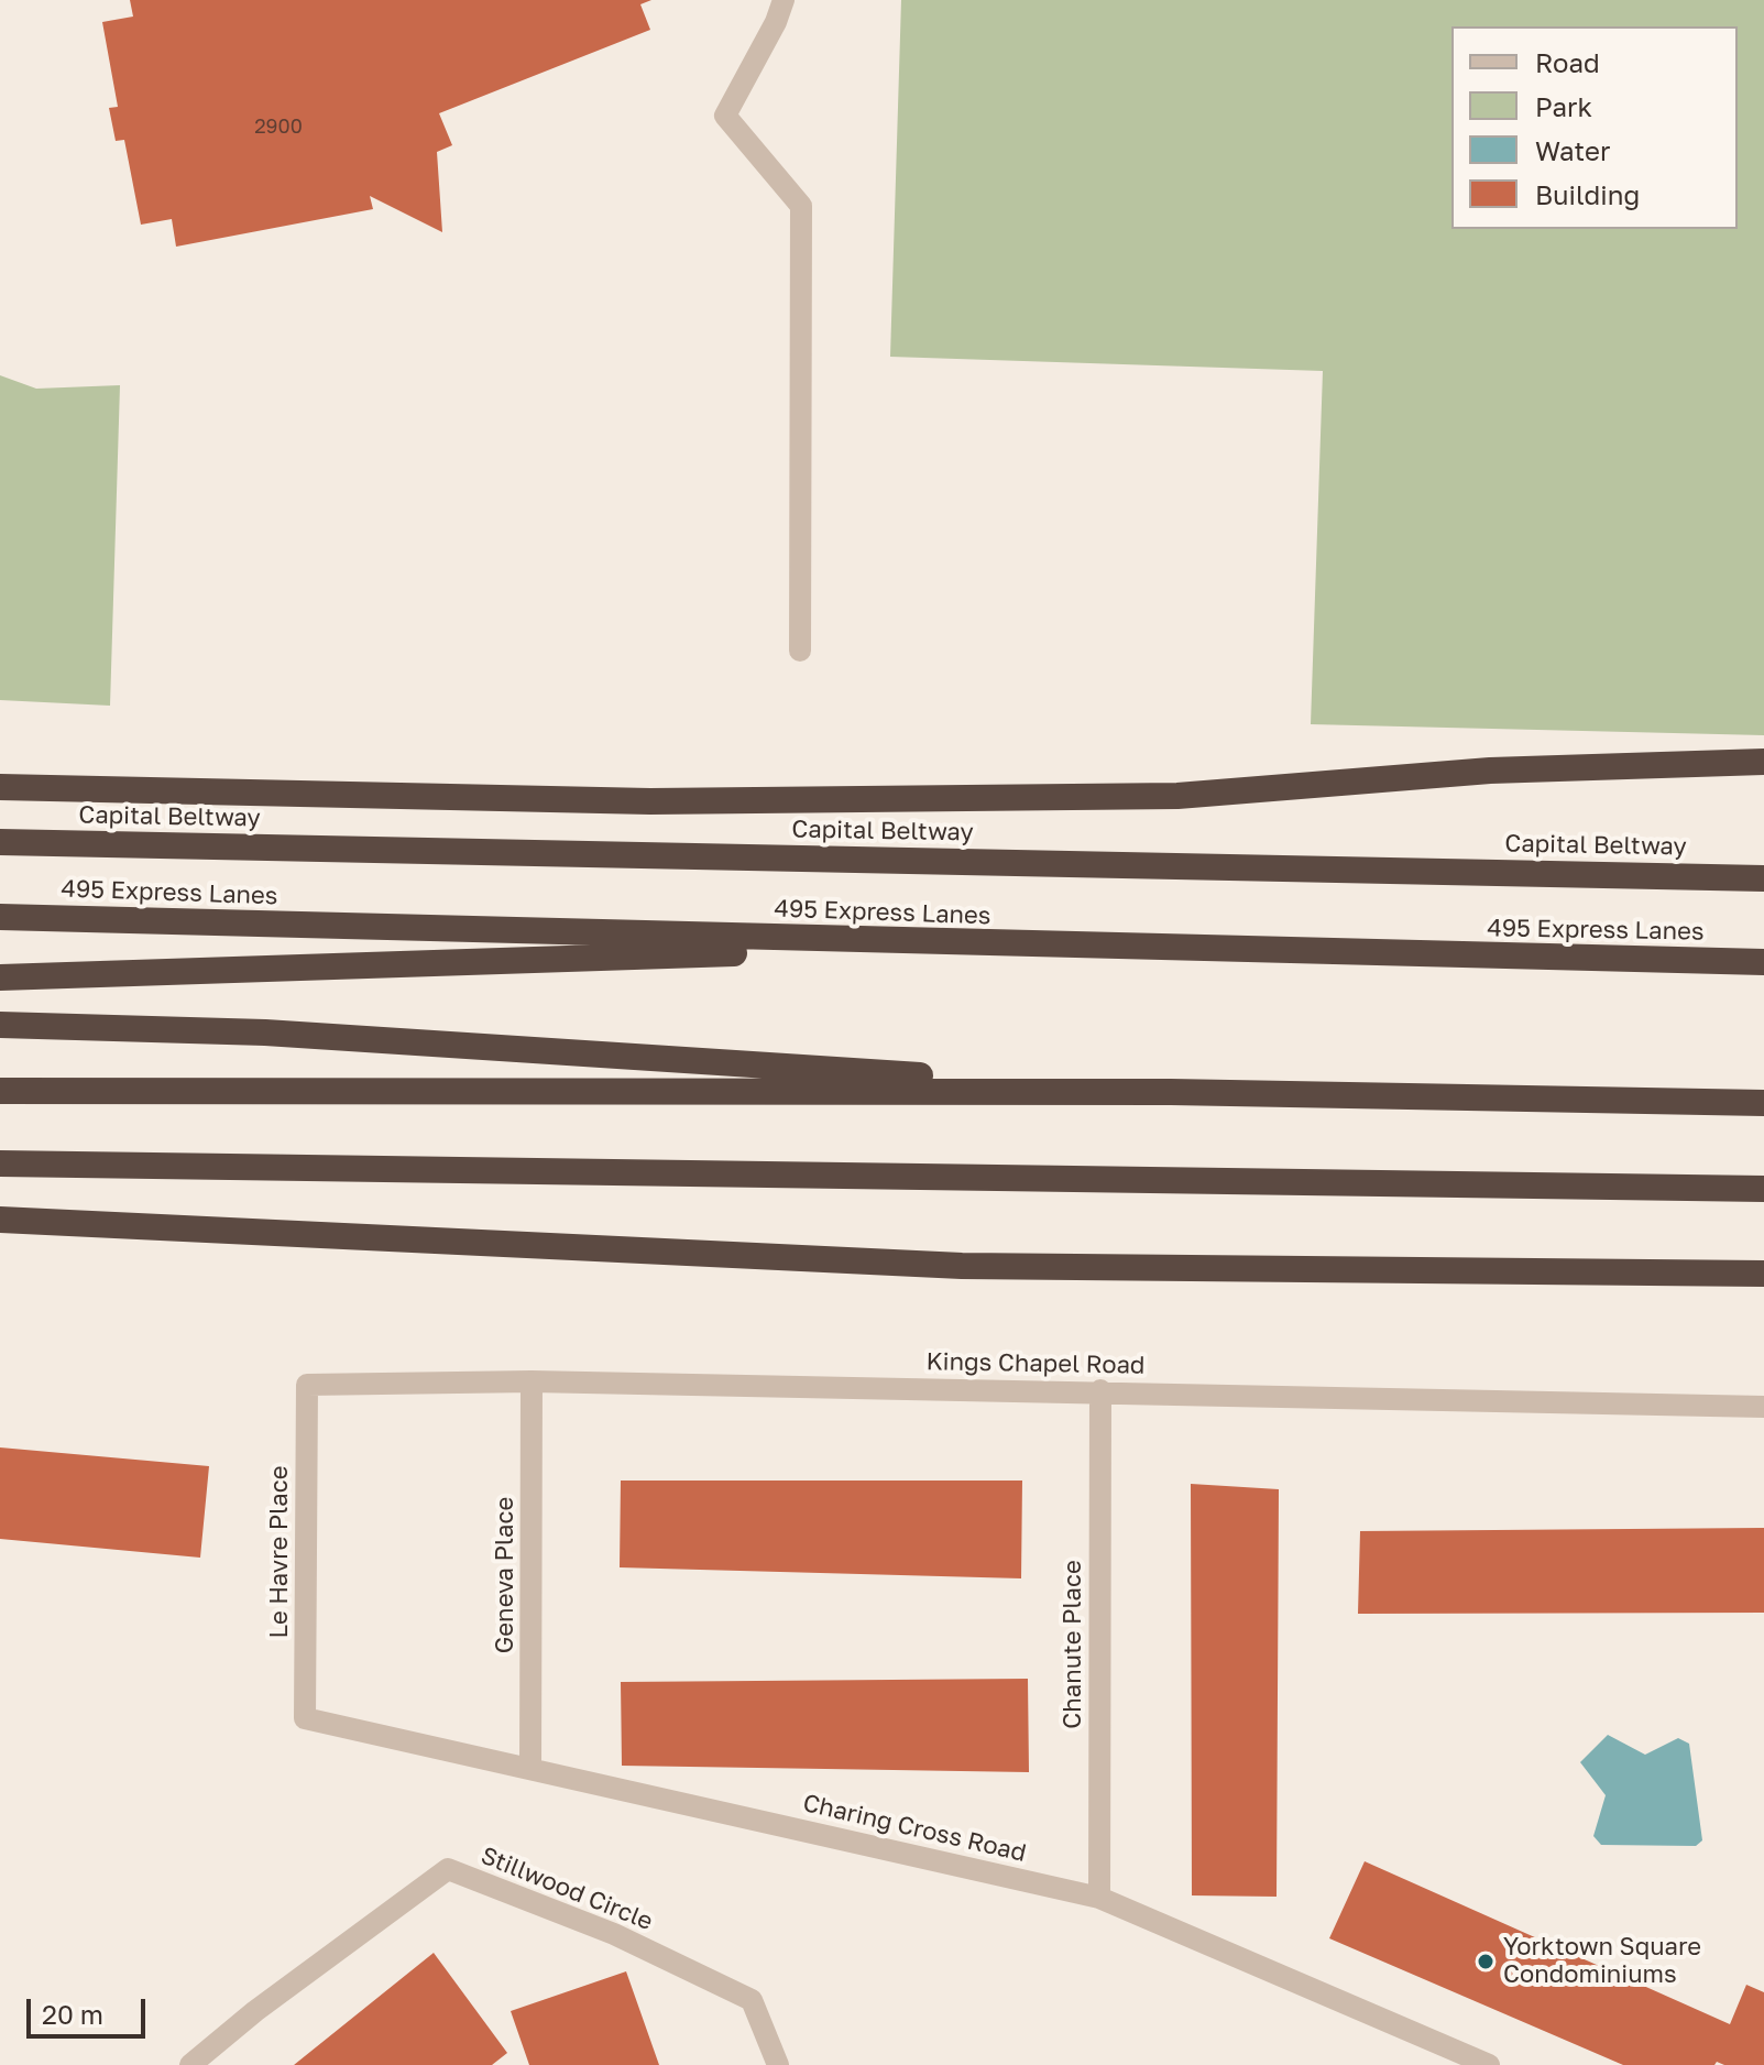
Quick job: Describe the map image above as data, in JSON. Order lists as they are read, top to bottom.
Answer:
{
  "streets": {
    "highway": ["Capital Beltway", "495 Express Lanes"],
    "street": [
      "Kings Chapel Road",
      "Le Havre Place",
      "Geneva Place",
      "Chanute Place",
      "Charing Cross Road",
      "Stillwood Circle"
    ]
  },
  "crossings": [
    ["Kings Chapel Road", "Le Havre Place"],
    ["Kings Chapel Road", "Geneva Place"],
    ["Kings Chapel Road", "Chanute Place"],
    ["Le Havre Place", "Charing Cross Road"],
    ["Geneva Place", "Charing Cross Road"],
    ["Chanute Place", "Charing Cross Road"]
  ],
  "places": ["Yorktown Square Condominiums"],
  "house_numbers": ["2900"],
  "legend": [
    "Road",
    "Park",
    "Water",
    "Building"
  ],
  "scale_bar": "20 m"
}
